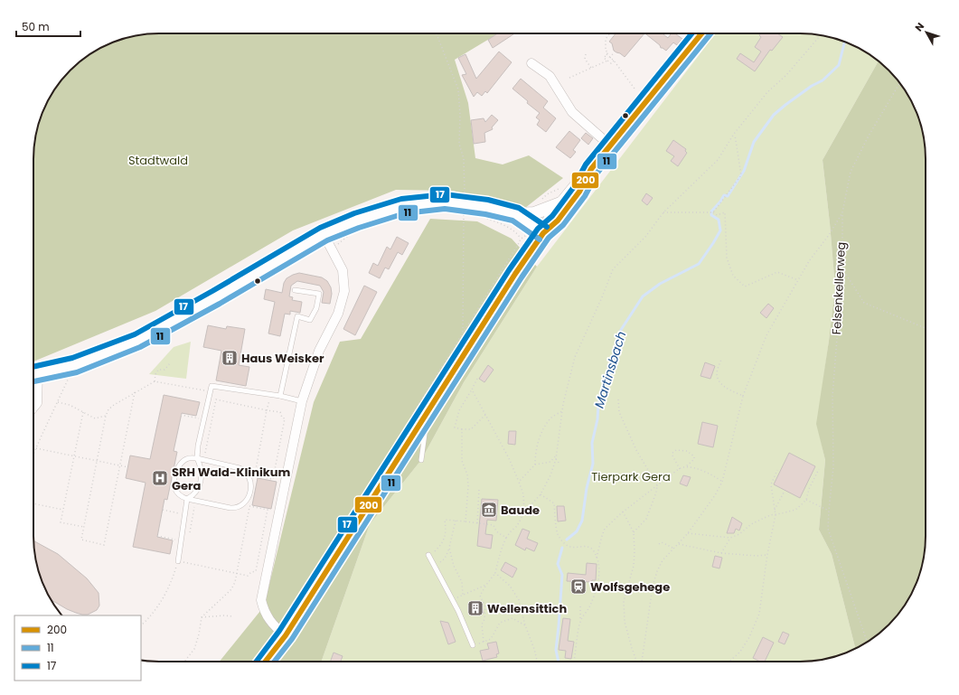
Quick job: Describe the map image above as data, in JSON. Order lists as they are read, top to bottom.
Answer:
{
  "streets": {
    "path": ["Felsenkellerweg"]
  },
  "water": ["Martinsbach"],
  "parks": ["Stadtwald", "Tierpark Gera"],
  "places": {
    "building": ["Haus Weisker", "Wellensittich"],
    "hospital": ["SRH Wald-Klinikum Gera"],
    "museum": ["Baude"],
    "station": ["Wolfsgehege"]
  },
  "lines": ["transit line 200", "transit line 11", "transit line 17"],
  "legend": ["200", "11", "17"],
  "scale_bar": "50 m",
  "north": "top left"
}
